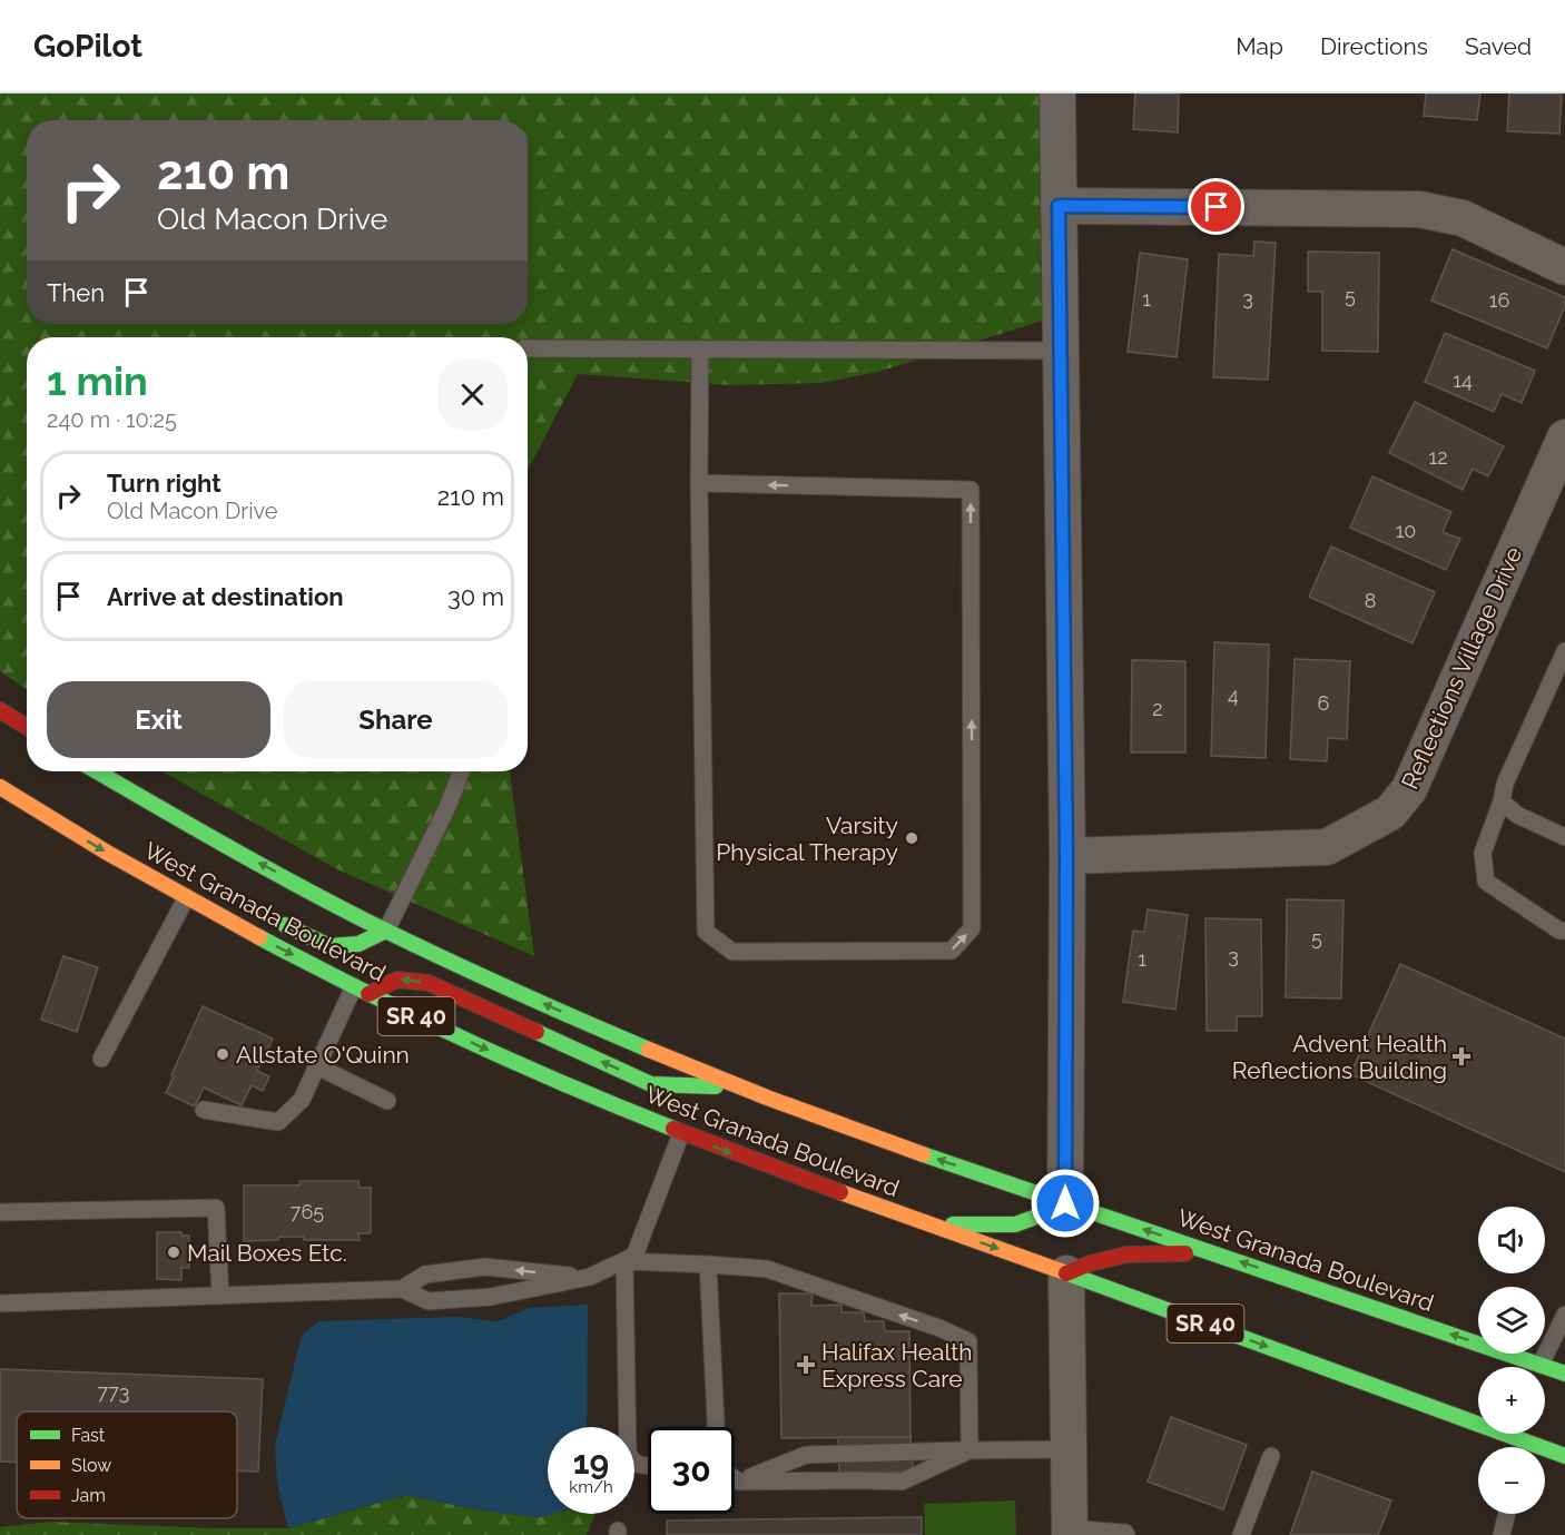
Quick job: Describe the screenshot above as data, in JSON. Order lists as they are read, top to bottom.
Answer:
{
  "streets": {
    "main road": ["West Granada Boulevard", "SR 40"],
    "street": ["Reflections Village Drive"]
  },
  "places": {
    "other": ["Varsity Physical Therapy", "Allstate O'Quinn", "Mail Boxes Etc."],
    "health": ["Advent Health Reflections Building", "Halifax Health Express Care"]
  },
  "house_numbers": [
    "5",
    "3",
    "1",
    "16",
    "14",
    "12",
    "10",
    "8",
    "4",
    "6",
    "2",
    "5",
    "3",
    "1",
    "765",
    "773"
  ],
  "legend": ["Fast", "Slow", "Jam"],
  "page": {
    "header": "GoPilot",
    "nav": ["Map", "Directions", "Saved"],
    "turn": ["210 m", "Old Macon Drive"],
    "then": "Then",
    "heading": ["1 min", "240 m · 10:25"],
    "list": [
      {
        "name": "Turn right",
        "note": "Old Macon Drive",
        "value": "210 m"
      },
      {
        "name": "Arrive at destination",
        "value": "30 m"
      }
    ],
    "buttons": ["Exit", "Share"],
    "map_buttons": ["+", "−"],
    "speed": "19 km/h",
    "limit": "30"
  }
}
